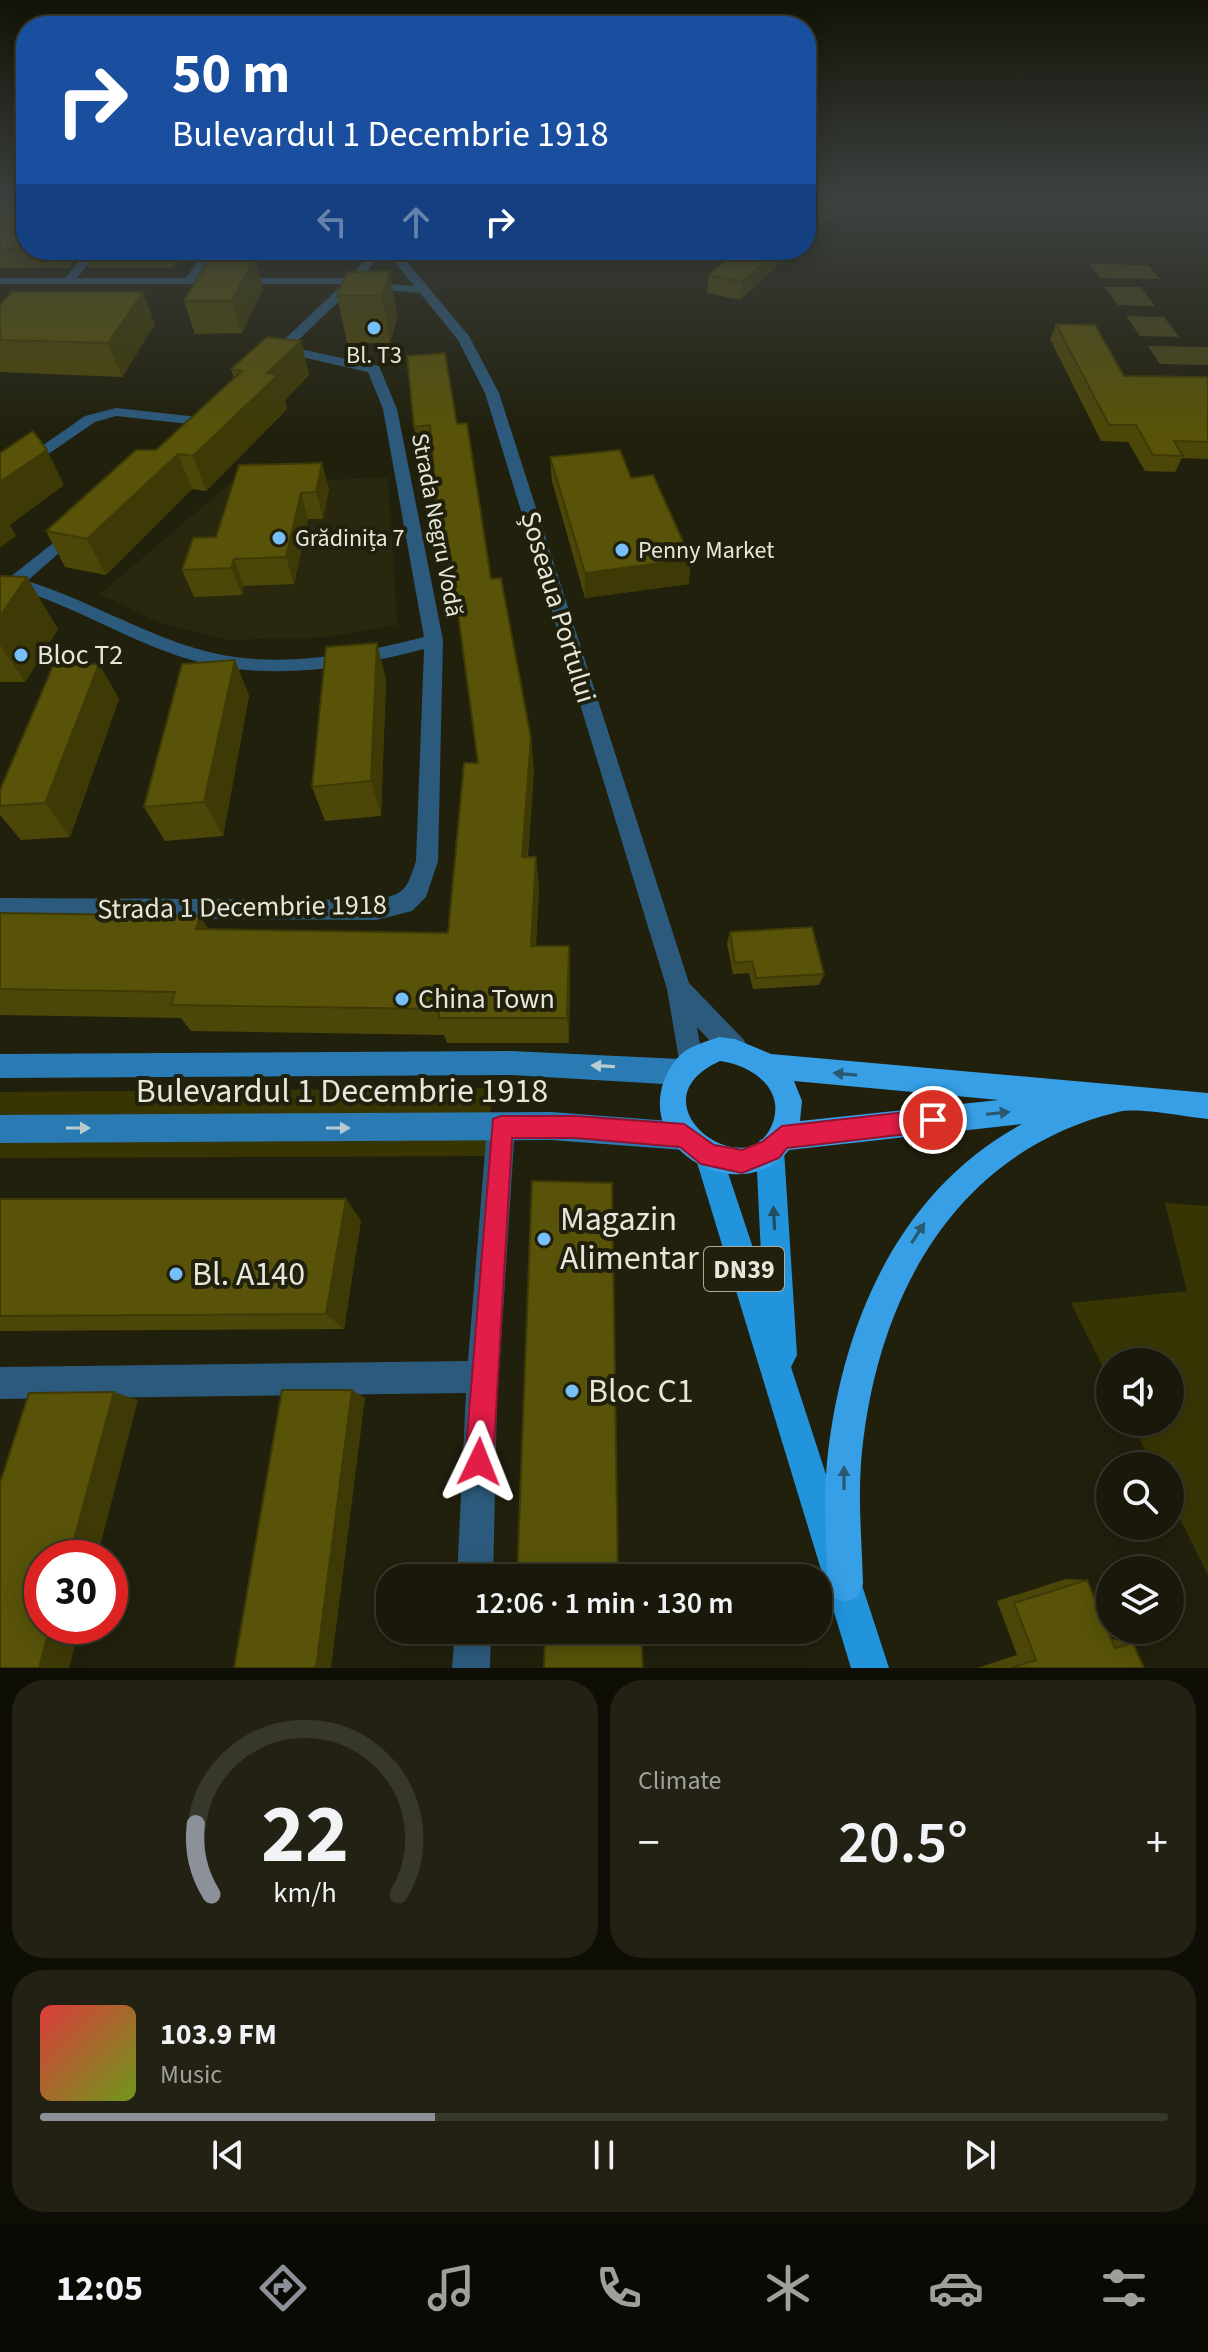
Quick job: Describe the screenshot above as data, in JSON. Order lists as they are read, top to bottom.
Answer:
{
  "streets": {
    "main road": ["Bulevardul 1 Decembrie 1918", "DN39"],
    "street": ["Strada Negru Vodă", "Șoseaua Portului", "Strada 1 Decembrie 1918"]
  },
  "crossings": [
    ["Strada Negru Vodă", "Strada 1 Decembrie 1918"],
    ["Șoseaua Portului", "Bulevardul 1 Decembrie 1918"],
    ["Șoseaua Portului", "DN39"],
    ["Bulevardul 1 Decembrie 1918", "DN39"]
  ],
  "places": [
    "Bl. T3",
    "Grădinița 7",
    "Penny Market",
    "Bloc T2",
    "China Town",
    "Magazin Alimentar",
    "Bl. A140",
    "Bloc C1"
  ],
  "page": {
    "turn": ["50 m", "Bulevardul 1 Decembrie 1918"],
    "limit": "30",
    "trip": "12:06 · 1 min · 130 m",
    "tile": "Climate",
    "heat": ["−", "20.5°", "+"],
    "song": ["103.9 FM", "Music"],
    "tabs": "12:05",
    "gauge": ["22", "km/h"]
  }
}
